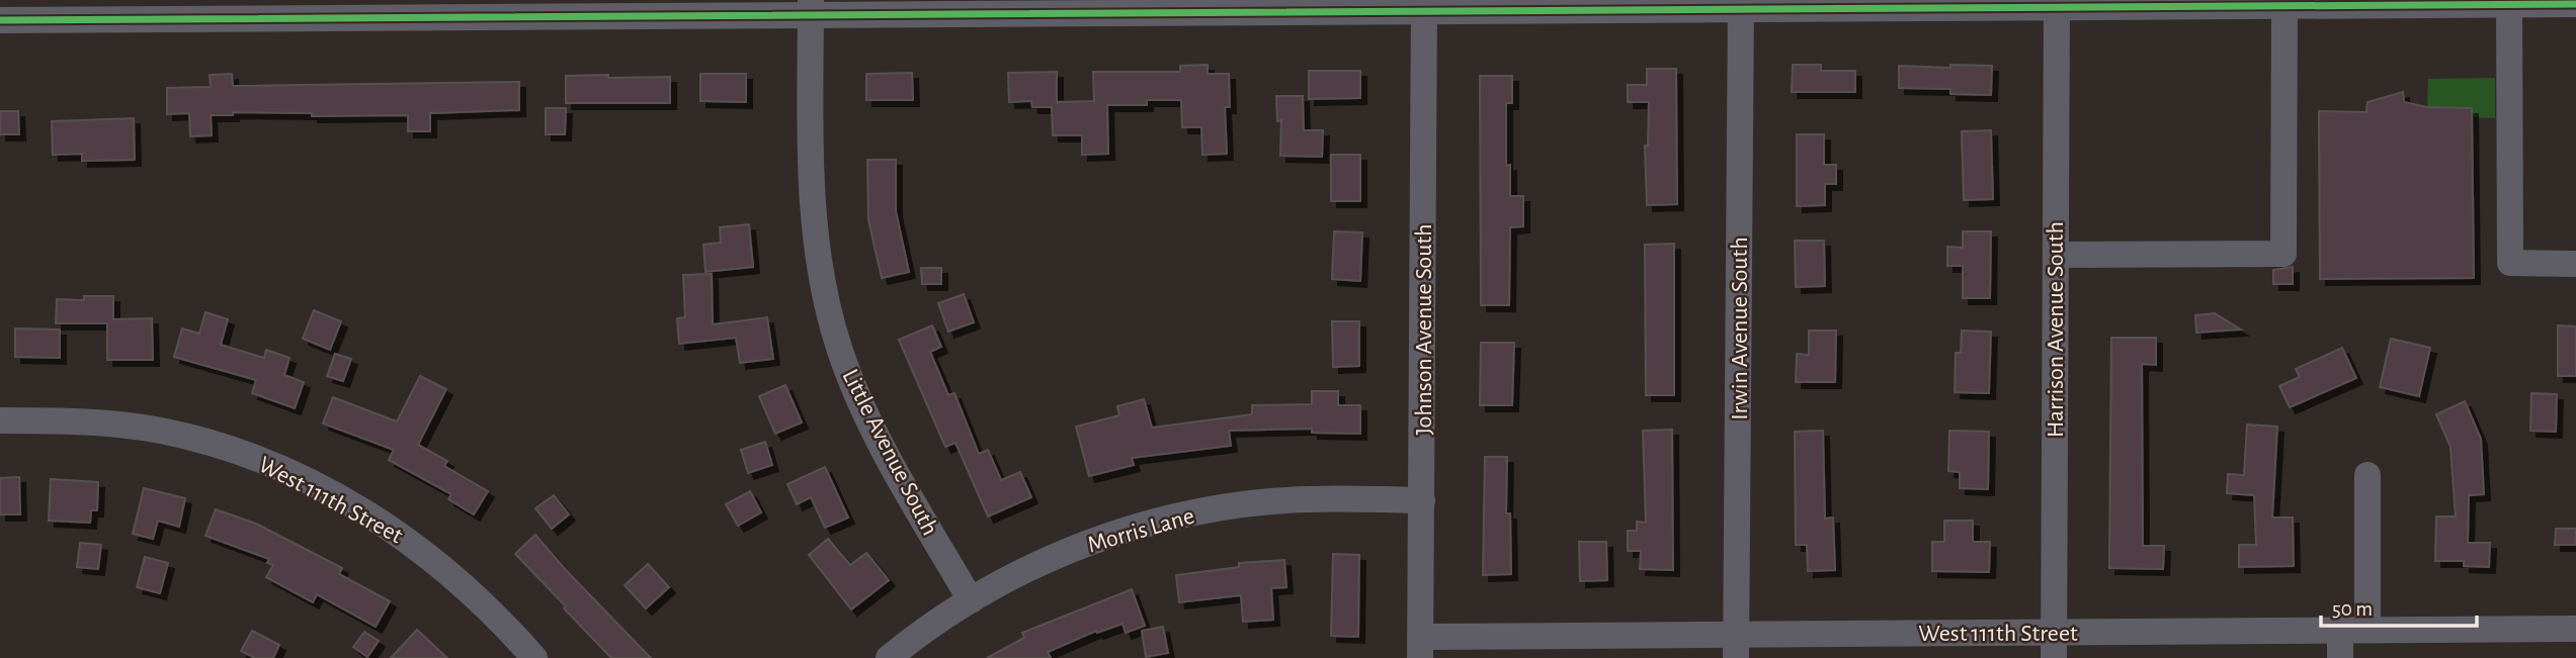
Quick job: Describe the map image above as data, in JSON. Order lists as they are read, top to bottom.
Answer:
{
  "streets": {
    "street": [
      "Irwin Avenue South",
      "Johnson Avenue South",
      "Harrison Avenue South",
      "Little Avenue South",
      "West 111th Street",
      "Morris Lane"
    ]
  },
  "crossings": [
    ["Irwin Avenue South", "West 111th Street"],
    ["Johnson Avenue South", "West 111th Street"],
    ["Johnson Avenue South", "Morris Lane"],
    ["Harrison Avenue South", "West 111th Street"],
    ["Little Avenue South", "Morris Lane"]
  ],
  "scale_bar": "50 m"
}
